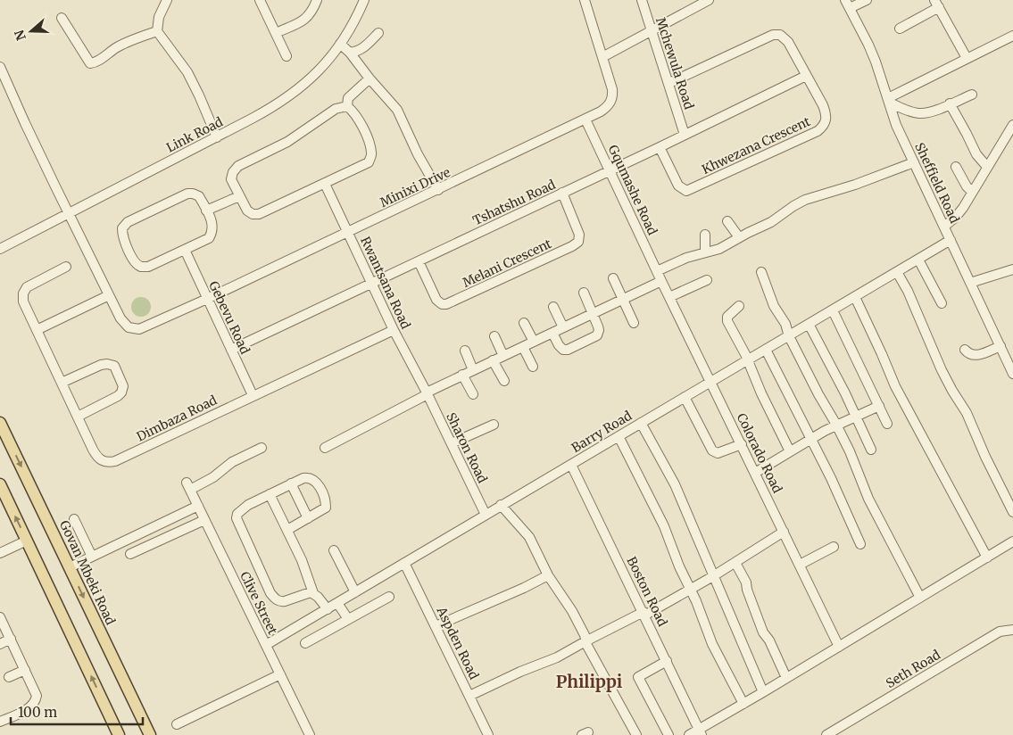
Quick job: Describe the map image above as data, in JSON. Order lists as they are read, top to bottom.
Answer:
{
  "streets": {
    "main road": ["Govan Mbeki Road"],
    "street": [
      "Mchewula Road",
      "Link Road",
      "Khwezana Crescent",
      "Sheffield Road",
      "Minixi Drive",
      "Gqumashe Road",
      "Tshatshu Road",
      "Melani Crescent",
      "Rwantsana Road",
      "Gebevu Road",
      "Dimbaza Road",
      "Barry Road",
      "Sharon Road",
      "Colorado Road",
      "Boston Road",
      "Clive Street",
      "Aspden Road",
      "Seth Road"
    ]
  },
  "crossings": [
    ["Mchewula Road", "Khwezana Crescent"],
    ["Mchewula Road", "Tshatshu Road"],
    ["Khwezana Crescent", "Tshatshu Road"],
    ["Sheffield Road", "Barry Road"],
    ["Minixi Drive", "Gqumashe Road"],
    ["Minixi Drive", "Rwantsana Road"],
    ["Minixi Drive", "Gebevu Road"],
    ["Gqumashe Road", "Tshatshu Road"],
    ["Gqumashe Road", "Colorado Road"],
    ["Tshatshu Road", "Melani Crescent"],
    ["Tshatshu Road", "Rwantsana Road"],
    ["Tshatshu Road", "Gebevu Road"],
    ["Rwantsana Road", "Dimbaza Road"],
    ["Rwantsana Road", "Sharon Road"],
    ["Gebevu Road", "Dimbaza Road"],
    ["Barry Road", "Sharon Road"],
    ["Barry Road", "Colorado Road"],
    ["Barry Road", "Boston Road"],
    ["Barry Road", "Clive Street"],
    ["Barry Road", "Aspden Road"]
  ],
  "districts": ["Philippi"],
  "scale_bar": "100 m",
  "north": "left"
}
